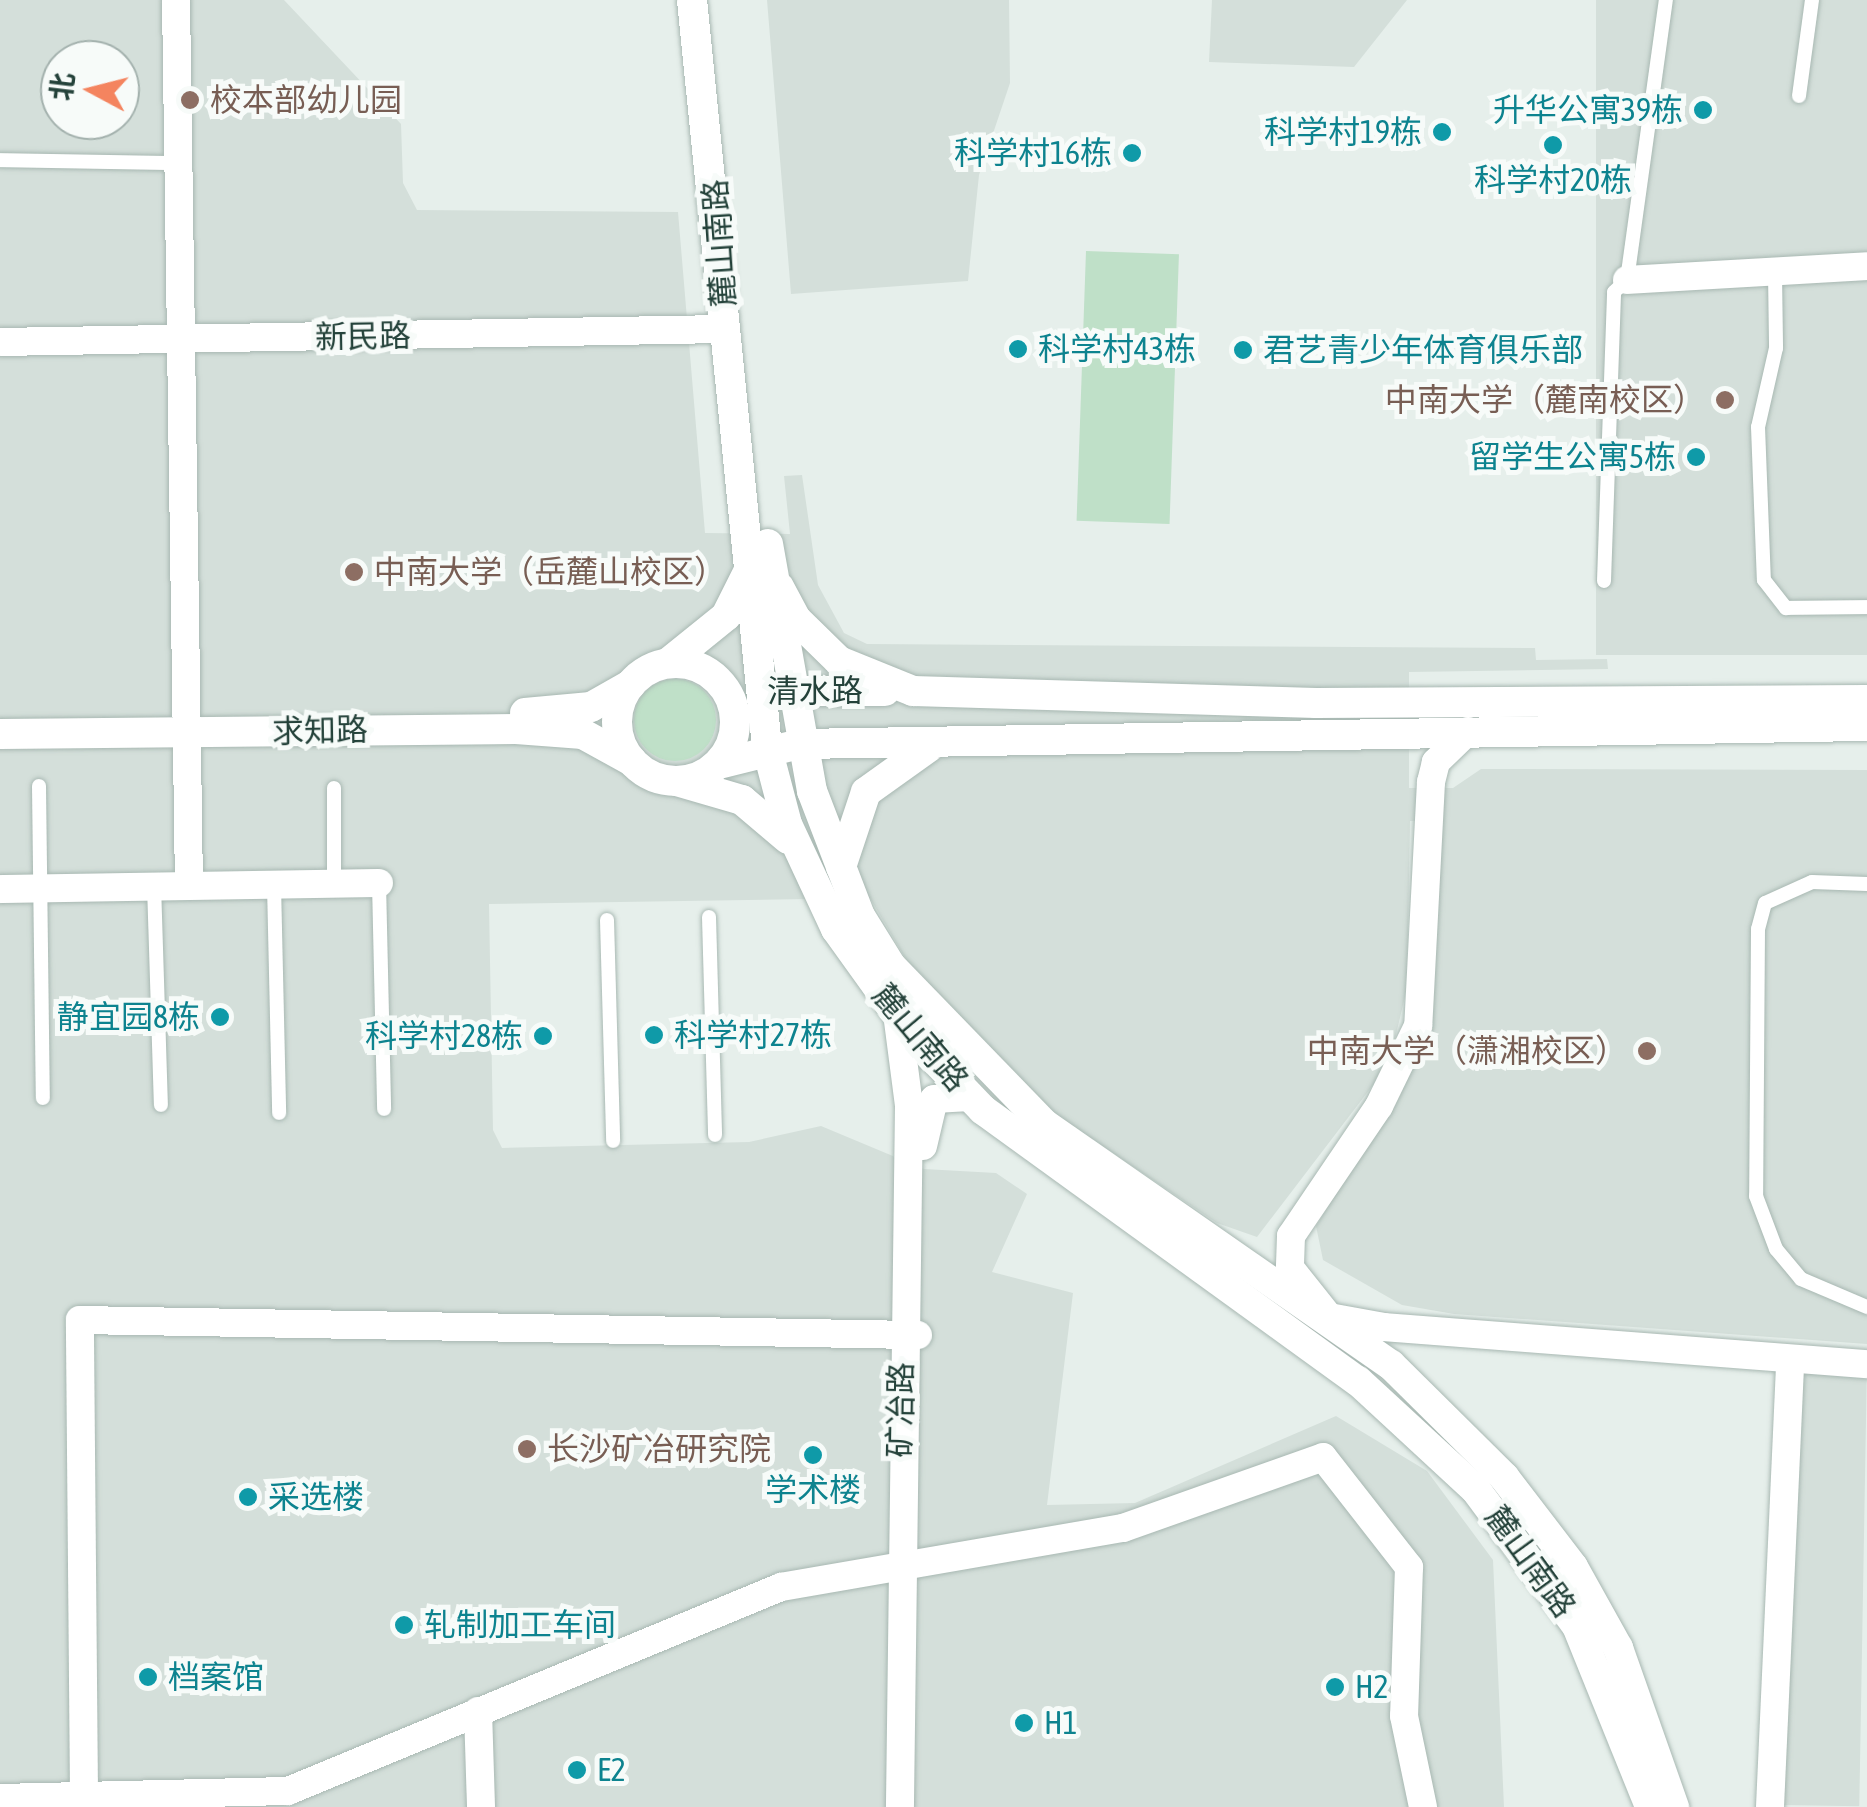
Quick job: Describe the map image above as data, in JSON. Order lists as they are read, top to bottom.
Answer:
{
  "streets": {
    "main road": ["麓山南路", "清水路", "求知路"],
    "street": ["新民路", "矿冶路"]
  },
  "crossings": [
    ["麓山南路", "新民路"],
    ["麓山南路", "清水路"],
    ["麓山南路", "矿冶路"],
    ["清水路", "求知路"]
  ],
  "places": [
    "校本部幼儿园",
    "升华公寓39栋",
    "科学村19栋",
    "科学村20栋",
    "科学村16栋",
    "科学村43栋",
    "君艺青少年体育俱乐部",
    "中南大学（麓南校区）",
    "留学生公寓5栋",
    "中南大学（岳麓山校区）",
    "静宜园8栋",
    "科学村27栋",
    "科学村28栋",
    "中南大学（潇湘校区）",
    "长沙矿冶研究院",
    "学术楼",
    "采选楼",
    "轧制加工车间",
    "档案馆",
    "H2",
    "H1",
    "E2"
  ],
  "north": "left"
}
